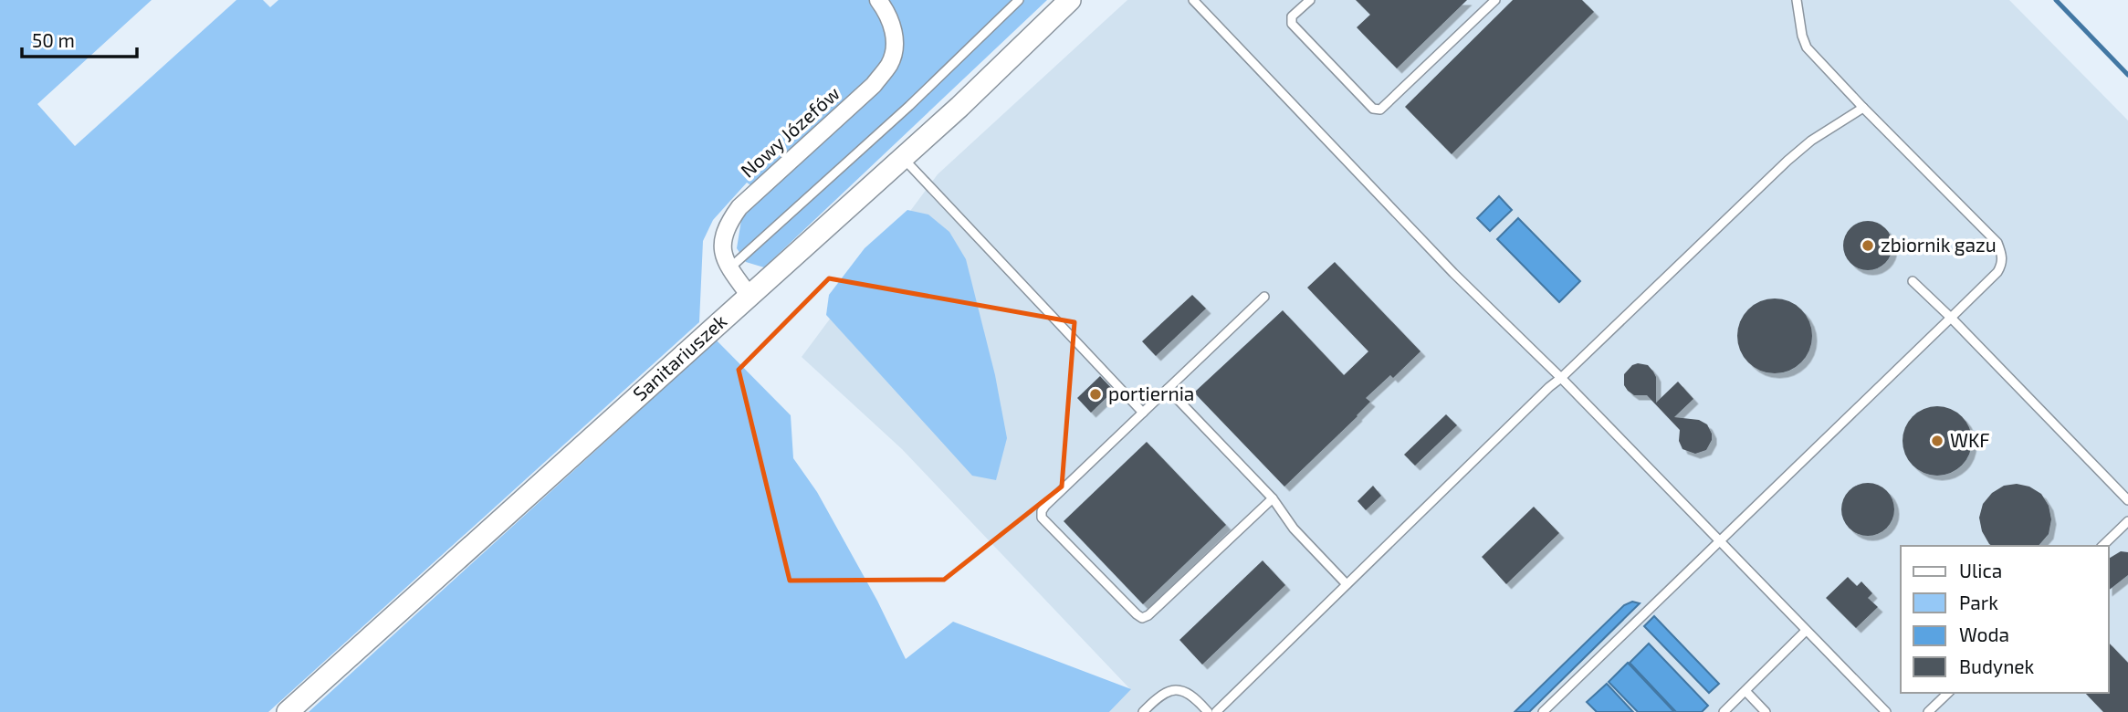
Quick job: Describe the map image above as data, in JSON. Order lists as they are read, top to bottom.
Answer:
{
  "streets": {
    "street": ["Nowy Józefów", "Sanitariuszek"]
  },
  "crossings": [
    ["Nowy Józefów", "Sanitariuszek"]
  ],
  "places": ["zbiornik gazu", "portiernia", "WKF"],
  "legend": [
    "Ulica",
    "Park",
    "Woda",
    "Budynek"
  ],
  "scale_bar": "50 m"
}
